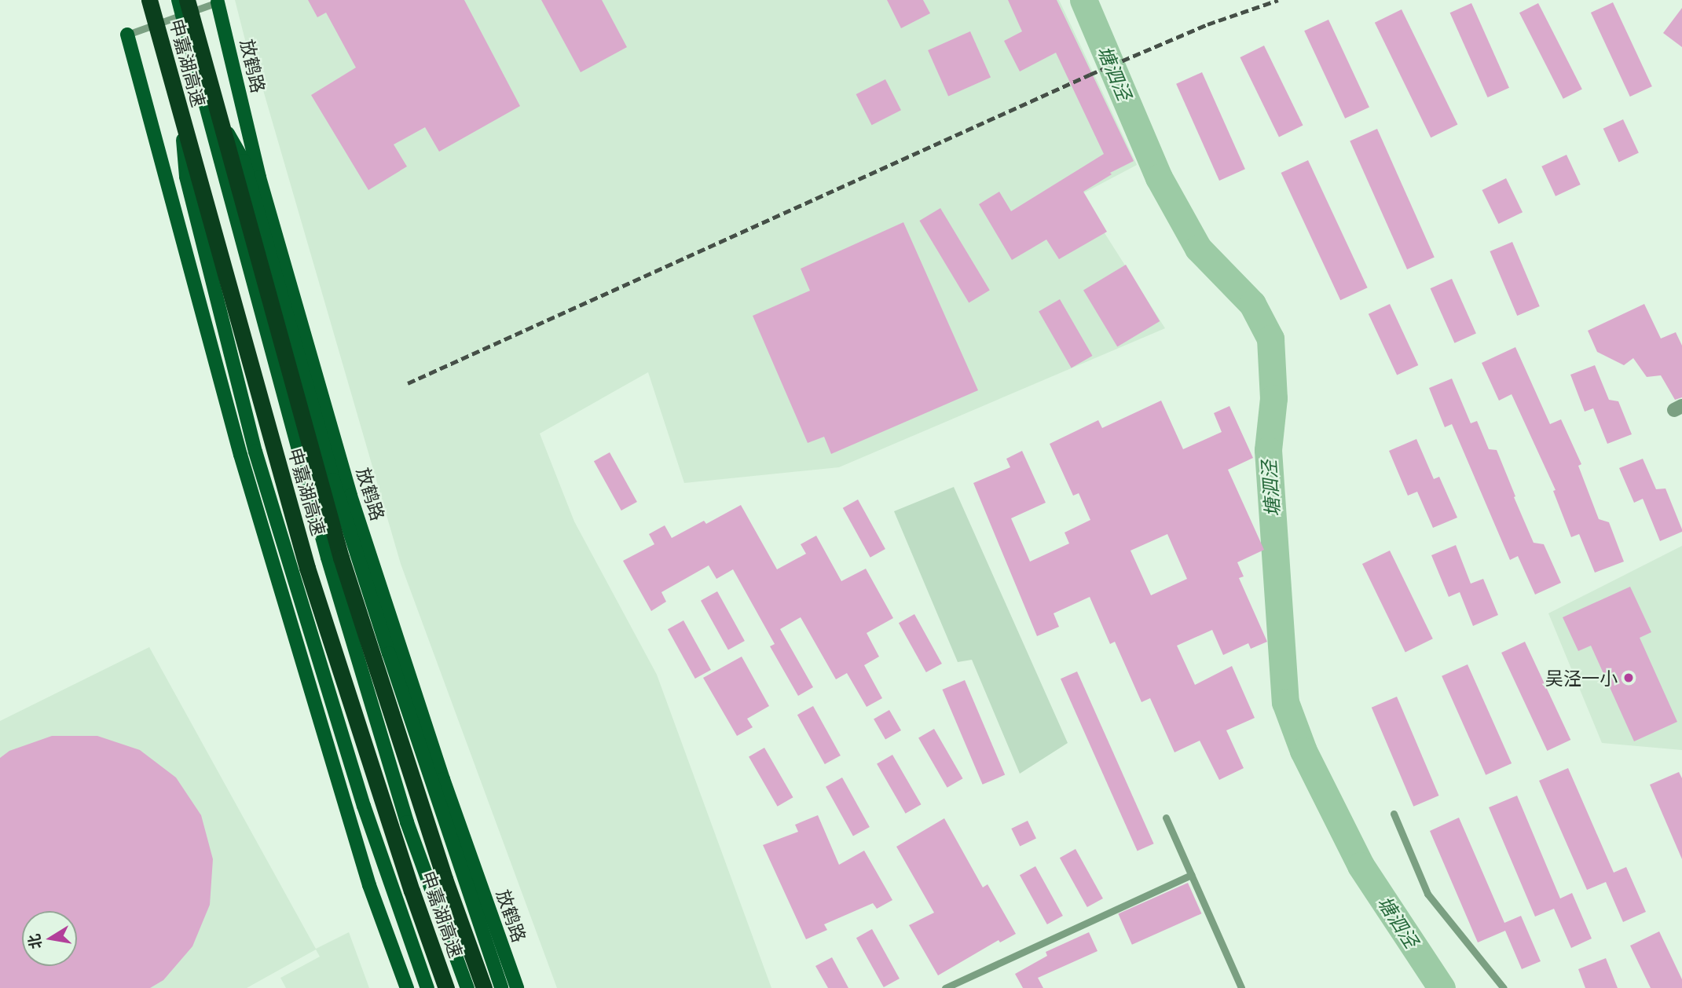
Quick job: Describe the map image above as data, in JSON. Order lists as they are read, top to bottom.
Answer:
{
  "streets": {
    "highway": ["申嘉湖高速"],
    "main road": ["放鹤路"]
  },
  "water": ["塘泗泾"],
  "places": ["吴泾一小"],
  "north": "left"
}
